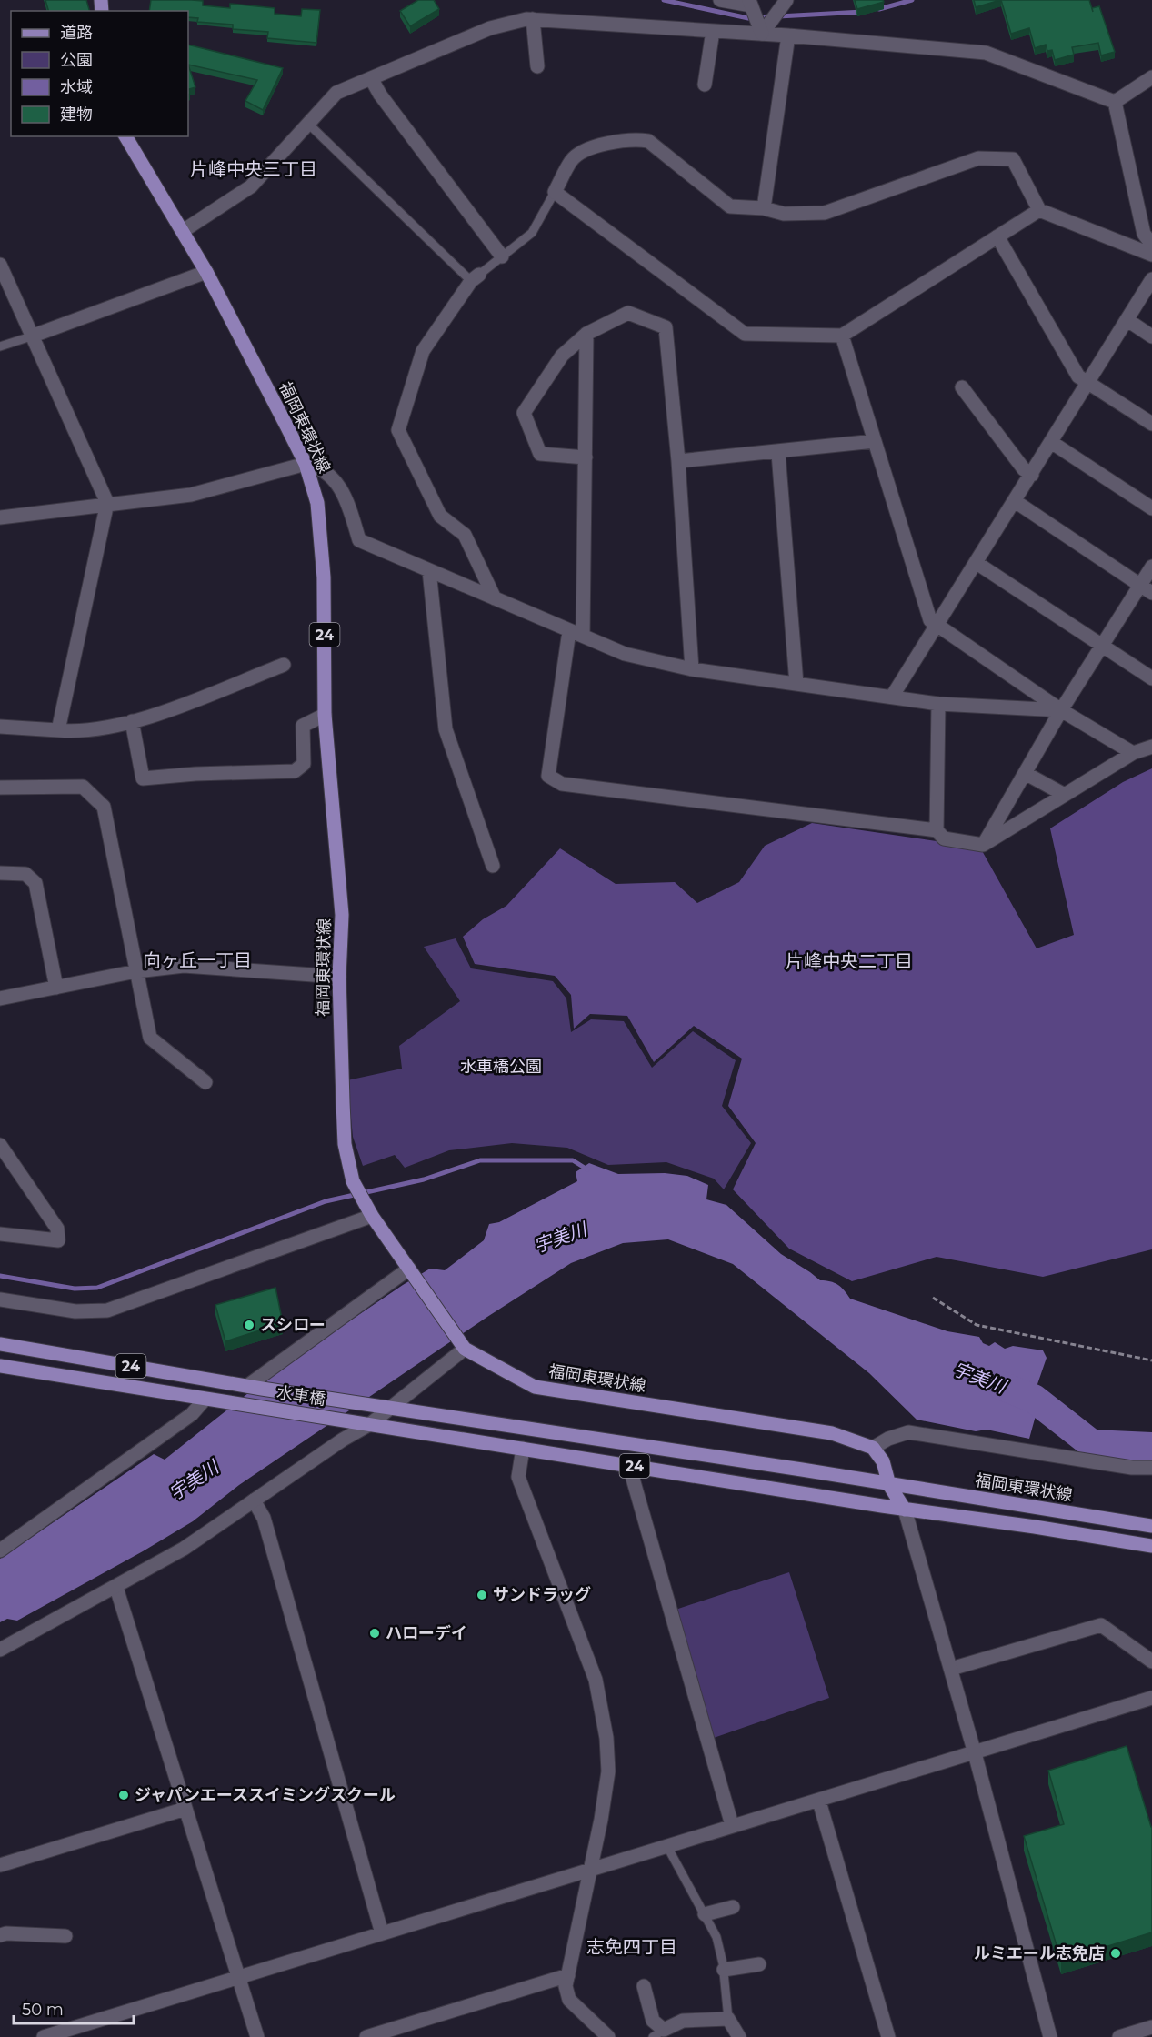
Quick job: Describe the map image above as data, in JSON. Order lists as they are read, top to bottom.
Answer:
{
  "streets": {
    "main road": ["福岡東環状線", "24", "水車橋"]
  },
  "crossings": [
    ["福岡東環状線", "水車橋"],
    ["24", "水車橋"]
  ],
  "districts": [
    "片峰中央三丁目",
    "向ヶ丘一丁目",
    "片峰中央二丁目",
    "志免四丁目"
  ],
  "water": ["宇美川"],
  "parks": ["水車橋公園"],
  "places": [
    "スシロー",
    "サンドラッグ",
    "ハローデイ",
    "ジャパンエーススイミングスクール",
    "ルミエール志免店"
  ],
  "legend": [
    "道路",
    "公園",
    "水域",
    "建物"
  ],
  "scale_bar": "50 m"
}
